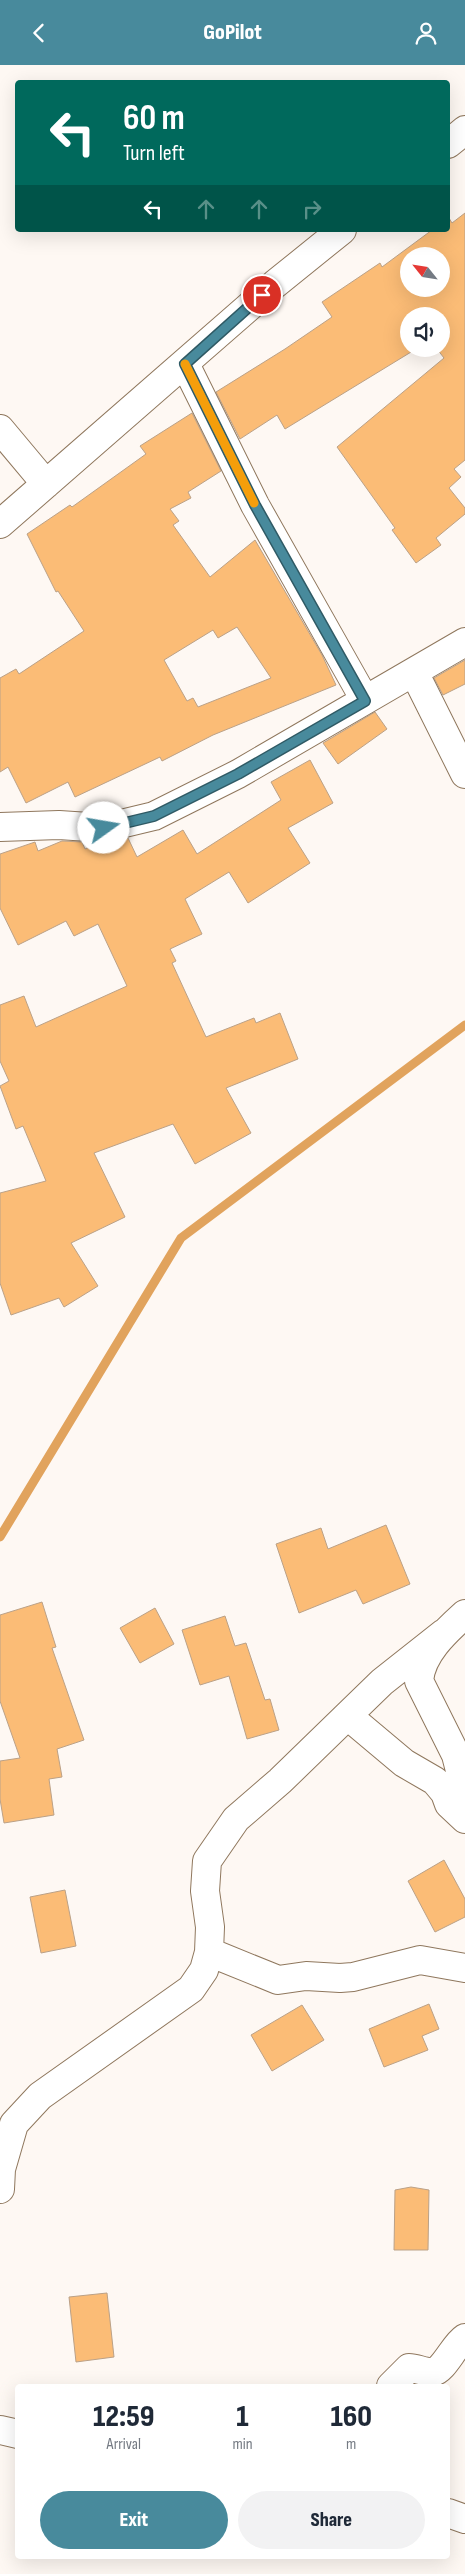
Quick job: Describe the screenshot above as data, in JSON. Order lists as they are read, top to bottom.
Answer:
{
  "north": "top left",
  "page": {
    "header": "GoPilot",
    "turn": ["60 m", "Turn left"],
    "eta": [
      "12:59",
      "Arrival",
      "1",
      "min",
      "160",
      "m"
    ],
    "buttons": ["Exit", "Share"]
  }
}
